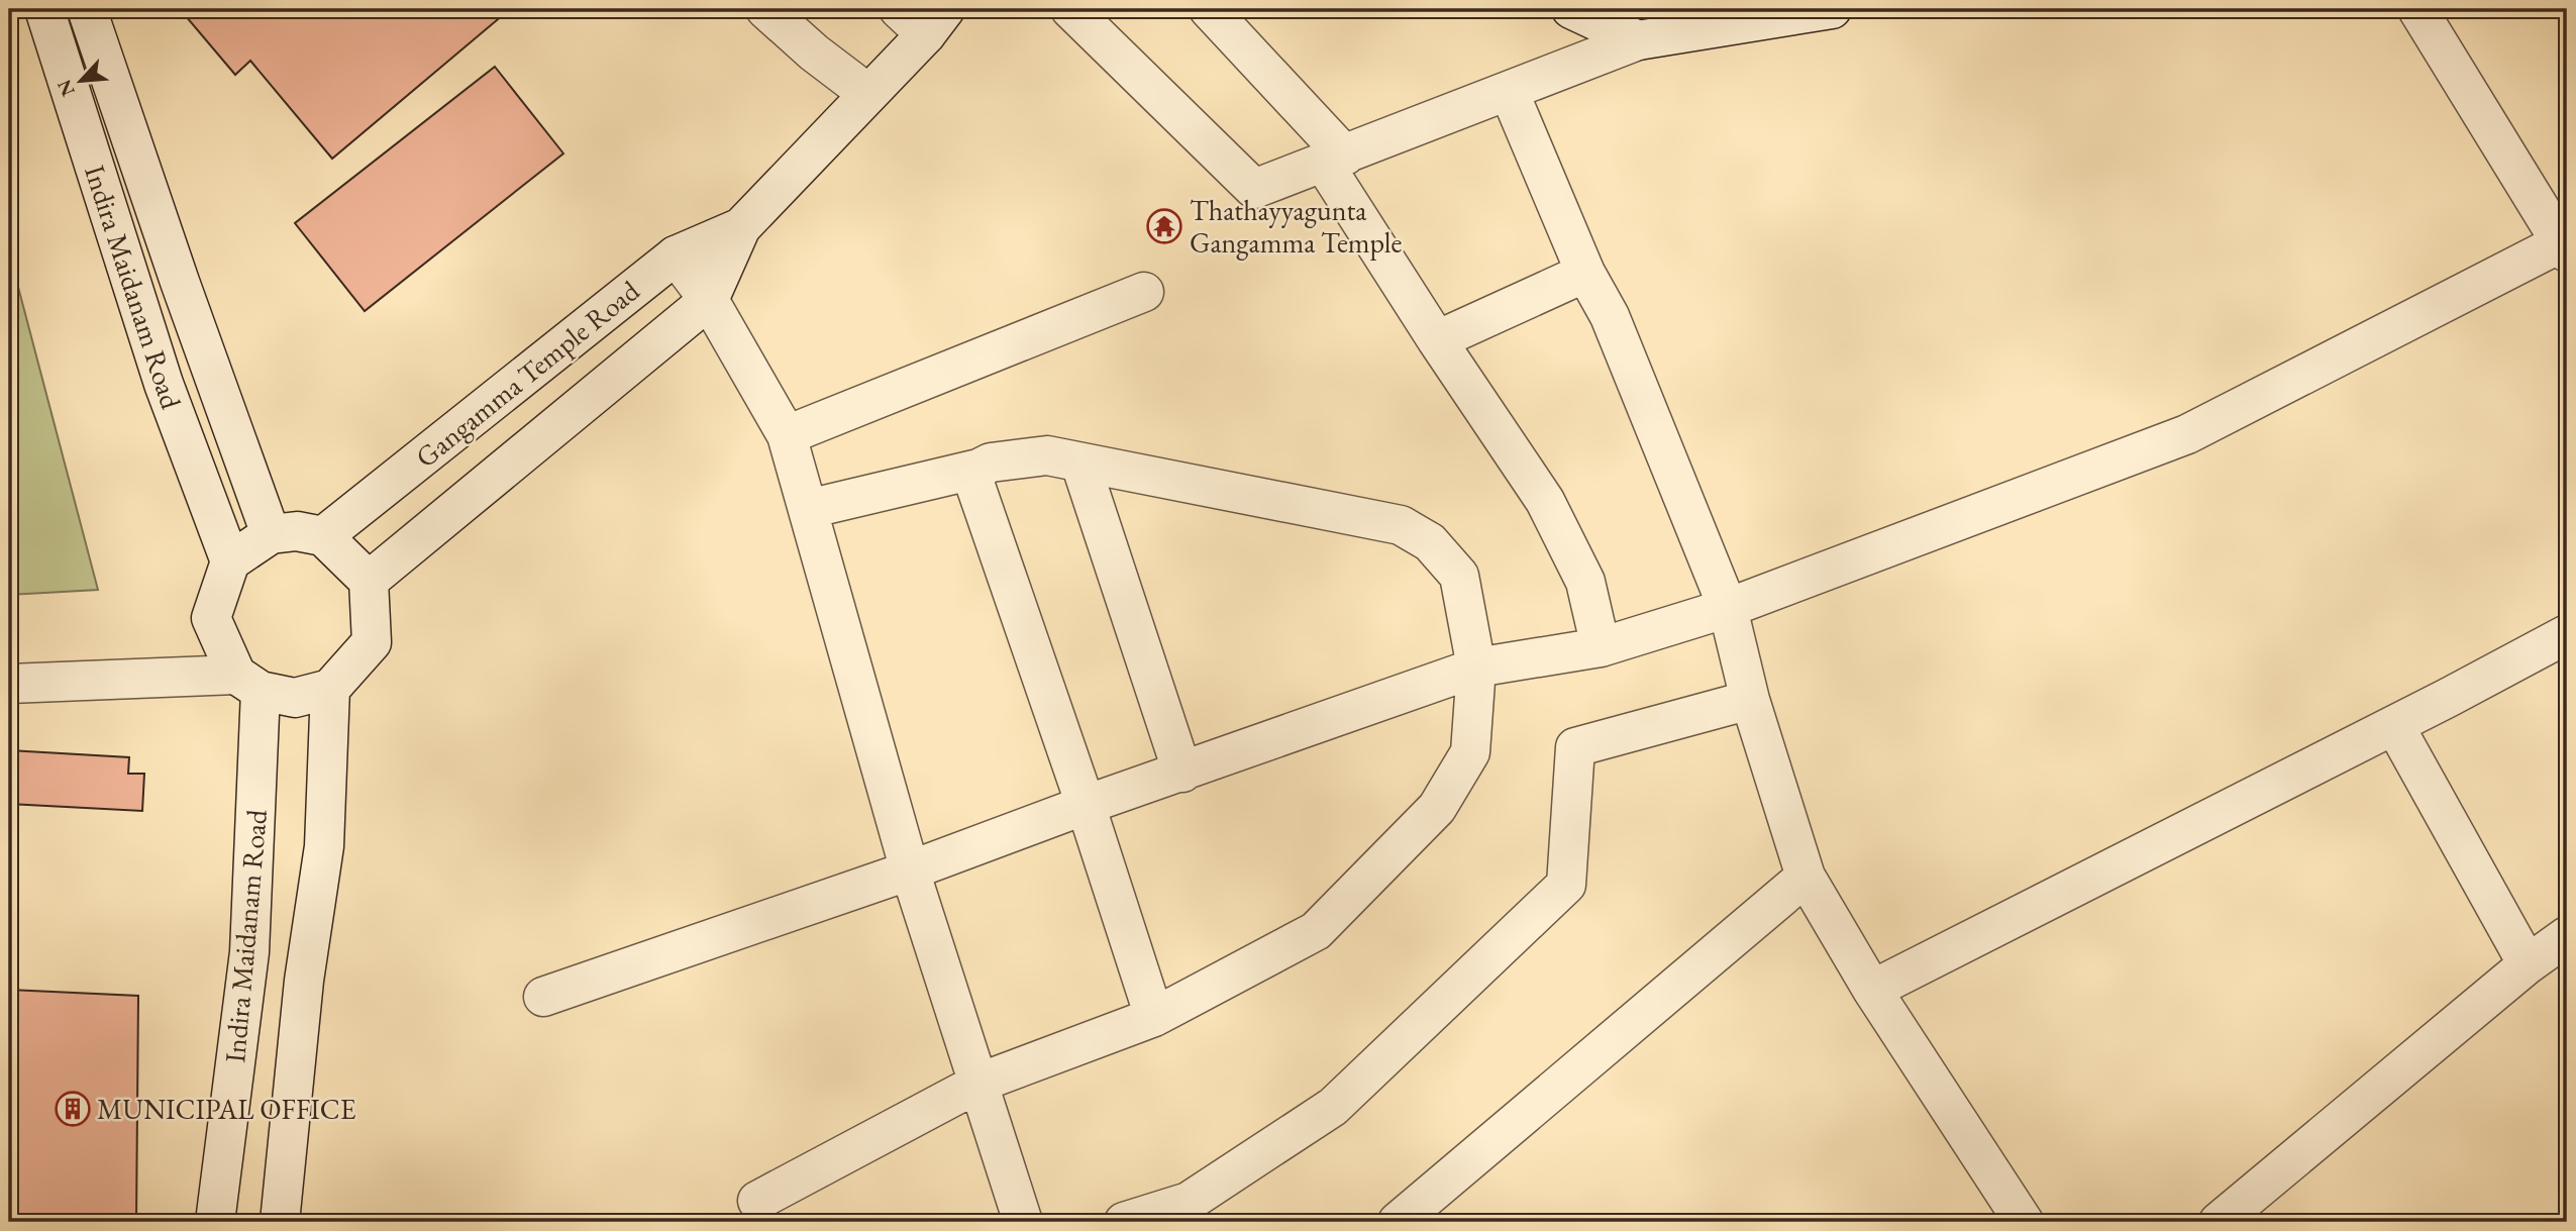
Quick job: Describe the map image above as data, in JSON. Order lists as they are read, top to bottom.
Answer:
{
  "streets": {
    "street": ["Indira Maidanam Road", "Gangamma Temple Road"]
  },
  "crossings": [
    ["Indira Maidanam Road", "Gangamma Temple Road"]
  ],
  "places": {
    "temple": ["Thathayyagunta Gangamma Temple"],
    "building": ["MUNICIPAL OFFICE"]
  },
  "north": "bottom left"
}
